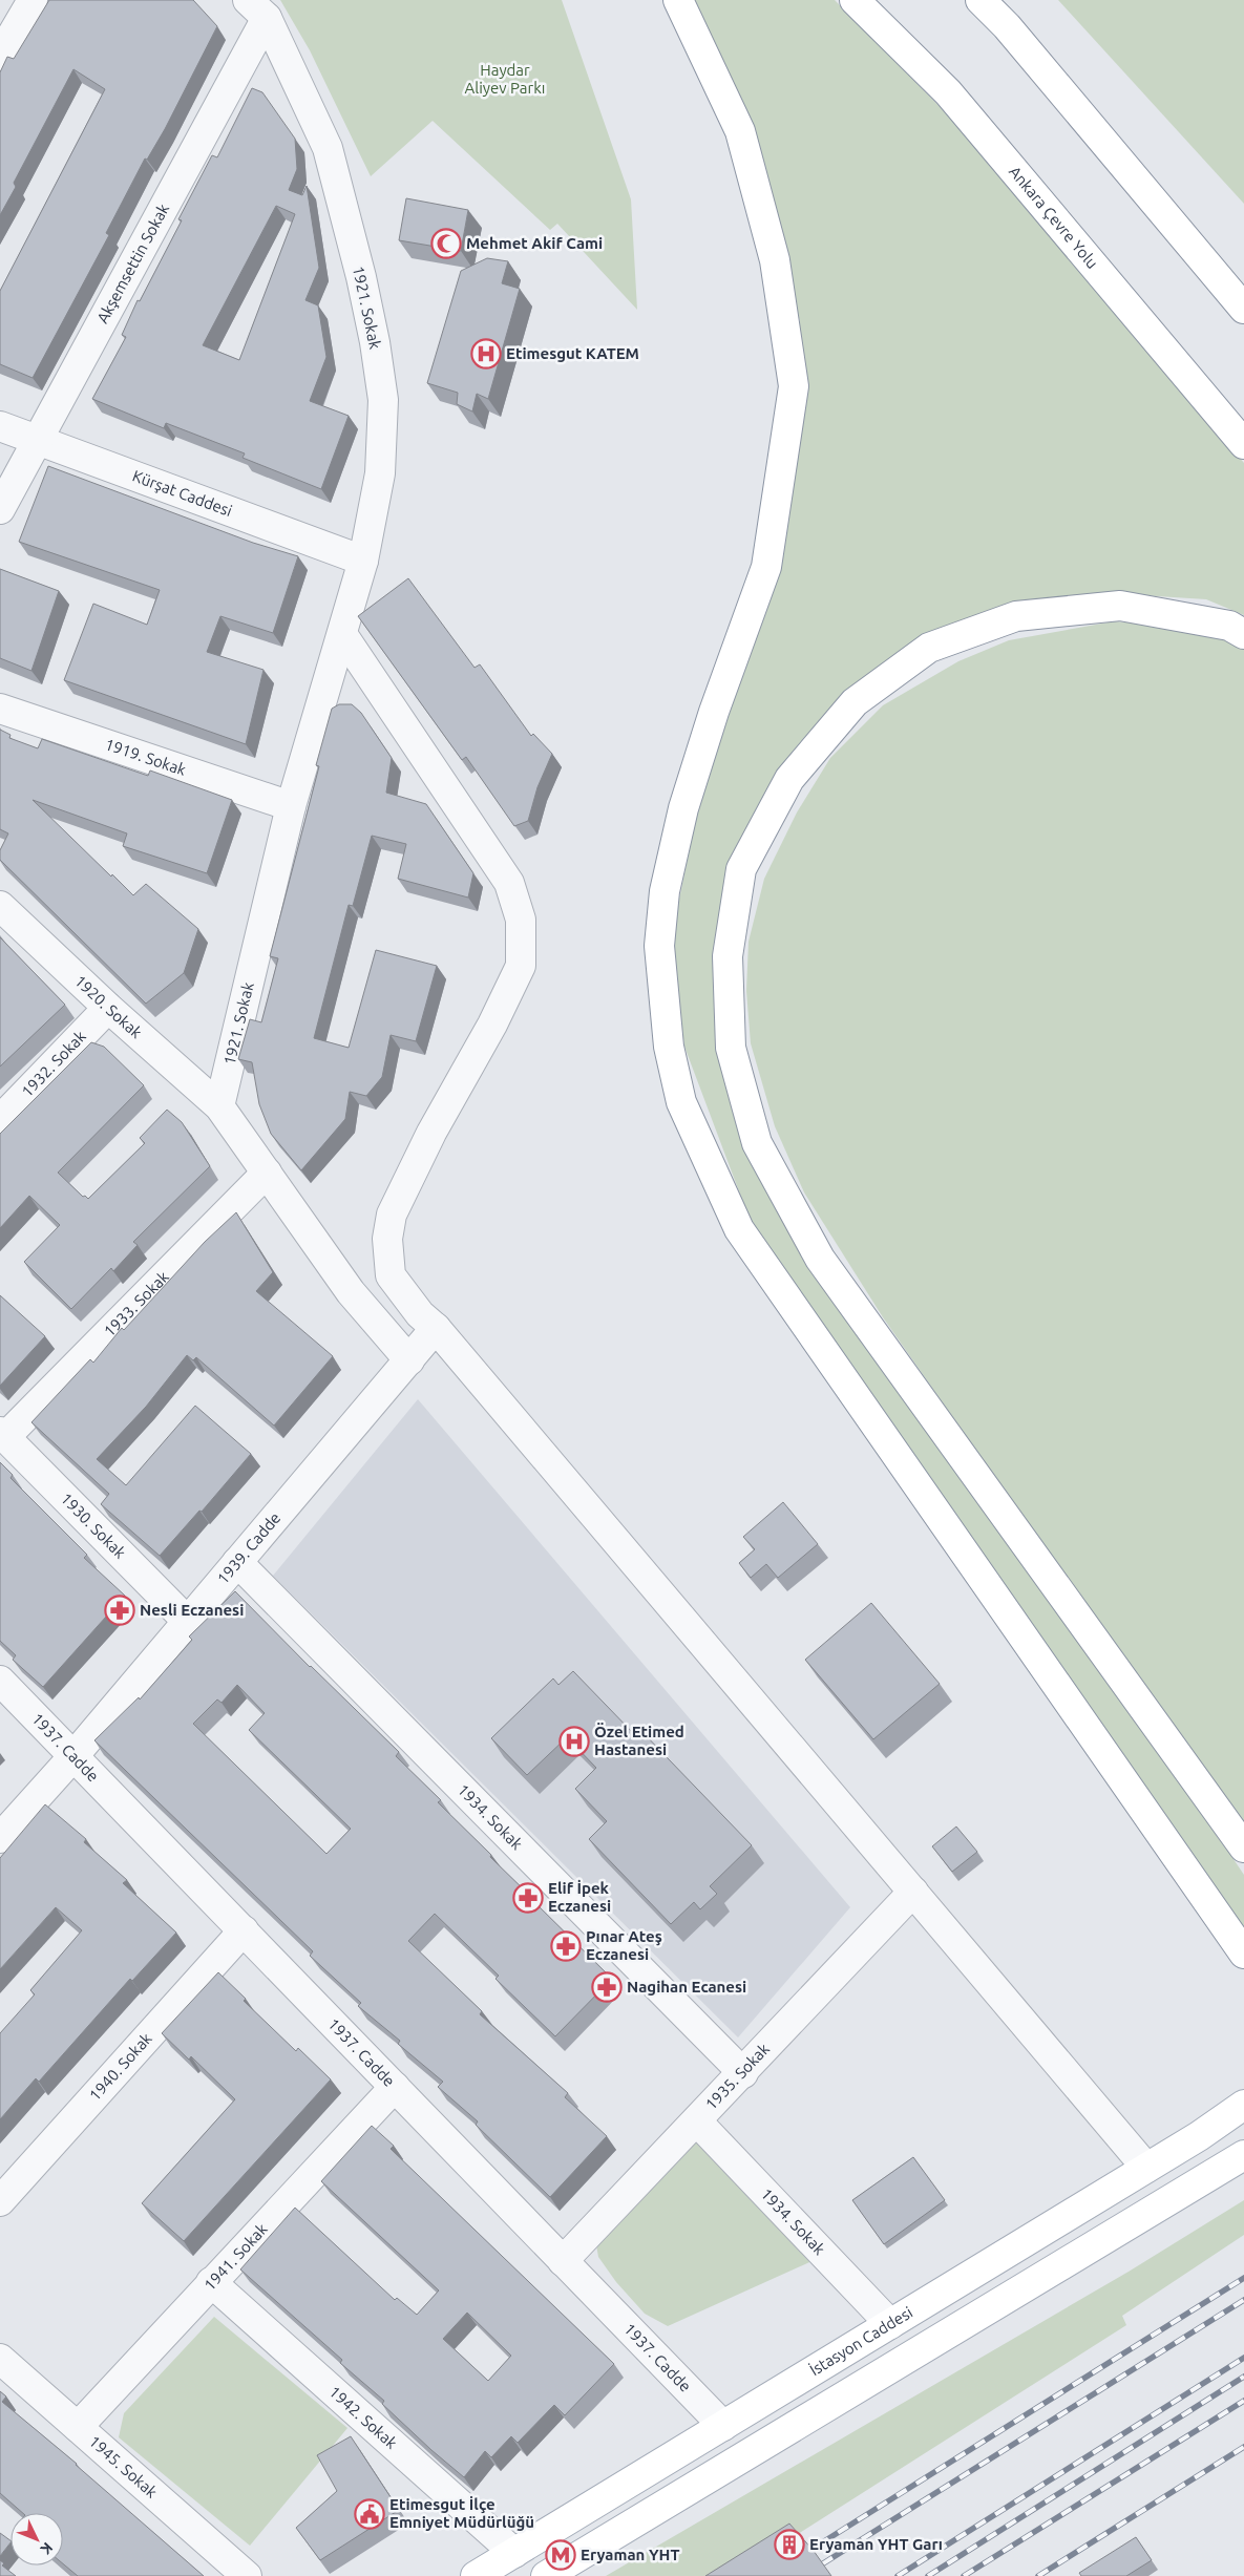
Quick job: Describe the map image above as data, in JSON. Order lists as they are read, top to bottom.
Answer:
{
  "streets": {
    "main road": ["Ankara Çevre Yolu", "İstasyon Caddesi"],
    "street": [
      "Akşemsettin Sokak",
      "1921. Sokak",
      "Kürşat Caddesi",
      "1919. Sokak",
      "1920. Sokak",
      "1932. Sokak",
      "1933. Sokak",
      "1930. Sokak",
      "1939. Cadde",
      "1937. Cadde",
      "1934. Sokak",
      "1940. Sokak",
      "1935. Sokak",
      "1941. Sokak",
      "1942. Sokak",
      "1945. Sokak"
    ]
  },
  "crossings": [
    ["Akşemsettin Sokak", "1921. Sokak"],
    ["Akşemsettin Sokak", "Kürşat Caddesi"],
    ["1921. Sokak", "Kürşat Caddesi"],
    ["1921. Sokak", "1919. Sokak"],
    ["1921. Sokak", "1920. Sokak"],
    ["1920. Sokak", "1932. Sokak"],
    ["1933. Sokak", "1930. Sokak"],
    ["1930. Sokak", "1939. Cadde"],
    ["1939. Cadde", "1937. Cadde"],
    ["1939. Cadde", "1934. Sokak"],
    ["1937. Cadde", "1940. Sokak"],
    ["1937. Cadde", "1935. Sokak"],
    ["1937. Cadde", "1941. Sokak"],
    ["1937. Cadde", "İstasyon Caddesi"],
    ["1934. Sokak", "1935. Sokak"],
    ["1934. Sokak", "İstasyon Caddesi"],
    ["1941. Sokak", "1942. Sokak"],
    ["1941. Sokak", "1945. Sokak"],
    ["İstasyon Caddesi", "1942. Sokak"]
  ],
  "parks": ["Haydar Aliyev Parkı"],
  "places": {
    "mosque": ["Mehmet Akif Cami"],
    "hospital": ["Etimesgut KATEM", "Özel Etimed Hastanesi"],
    "pharmacy": [
      "Nesli Eczanesi",
      "Elif İpek Eczanesi",
      "Pınar Ateş Eczanesi",
      "Nagihan Ecanesi"
    ],
    "public building": ["Etimesgut İlçe Emniyet Müdürlüğü"],
    "building": ["Eryaman YHT Garı"],
    "metro station": ["Eryaman YHT"]
  },
  "north": "bottom right"
}
